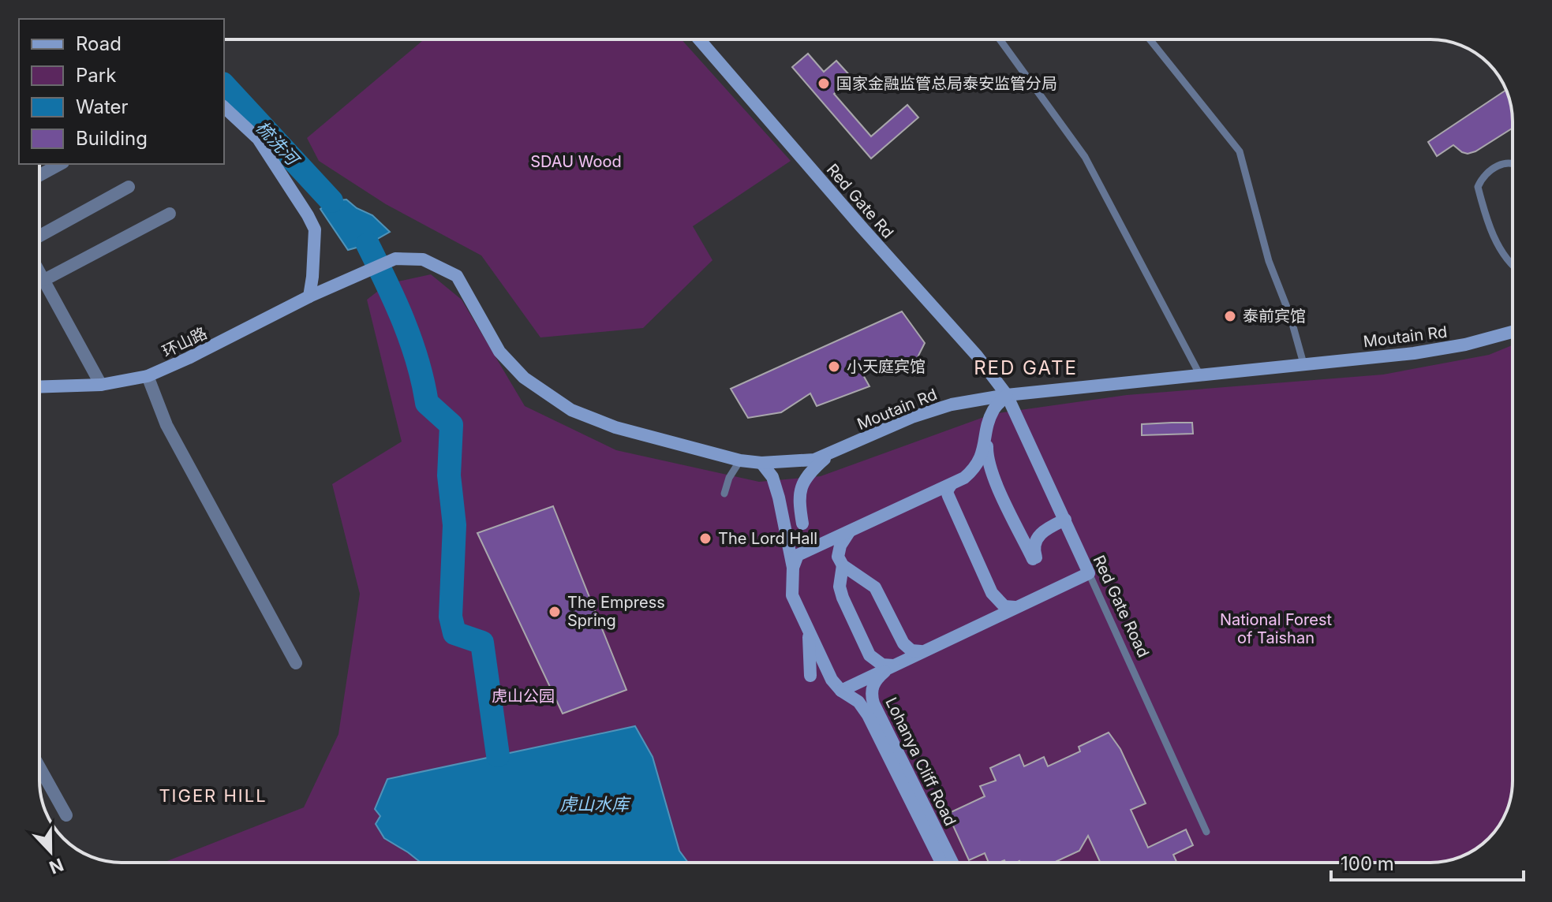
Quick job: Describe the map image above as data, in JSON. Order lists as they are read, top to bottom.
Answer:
{
  "streets": {
    "street": [
      "Red Gate Rd",
      "Moutain Rd",
      "环山路",
      "Red Gate Road",
      "Lohanya Cliff Road"
    ]
  },
  "crossings": [
    ["Red Gate Rd", "Moutain Rd"],
    ["Red Gate Rd", "Red Gate Road"],
    ["Moutain Rd", "环山路"],
    ["Moutain Rd", "Red Gate Road"],
    ["Moutain Rd", "Lohanya Cliff Road"]
  ],
  "districts": ["RED GATE", "TIGER HILL"],
  "water": ["梳洗河", "虎山水库"],
  "parks": ["SDAU Wood", "National Forest of Taishan", "虎山公园"],
  "places": [
    "国家金融监管总局泰安监管分局",
    "泰前宾馆",
    "小天庭宾馆",
    "The Lord Hall",
    "The Empress Spring"
  ],
  "legend": [
    "Road",
    "Park",
    "Water",
    "Building"
  ],
  "scale_bar": "100 m",
  "north": "bottom"
}
